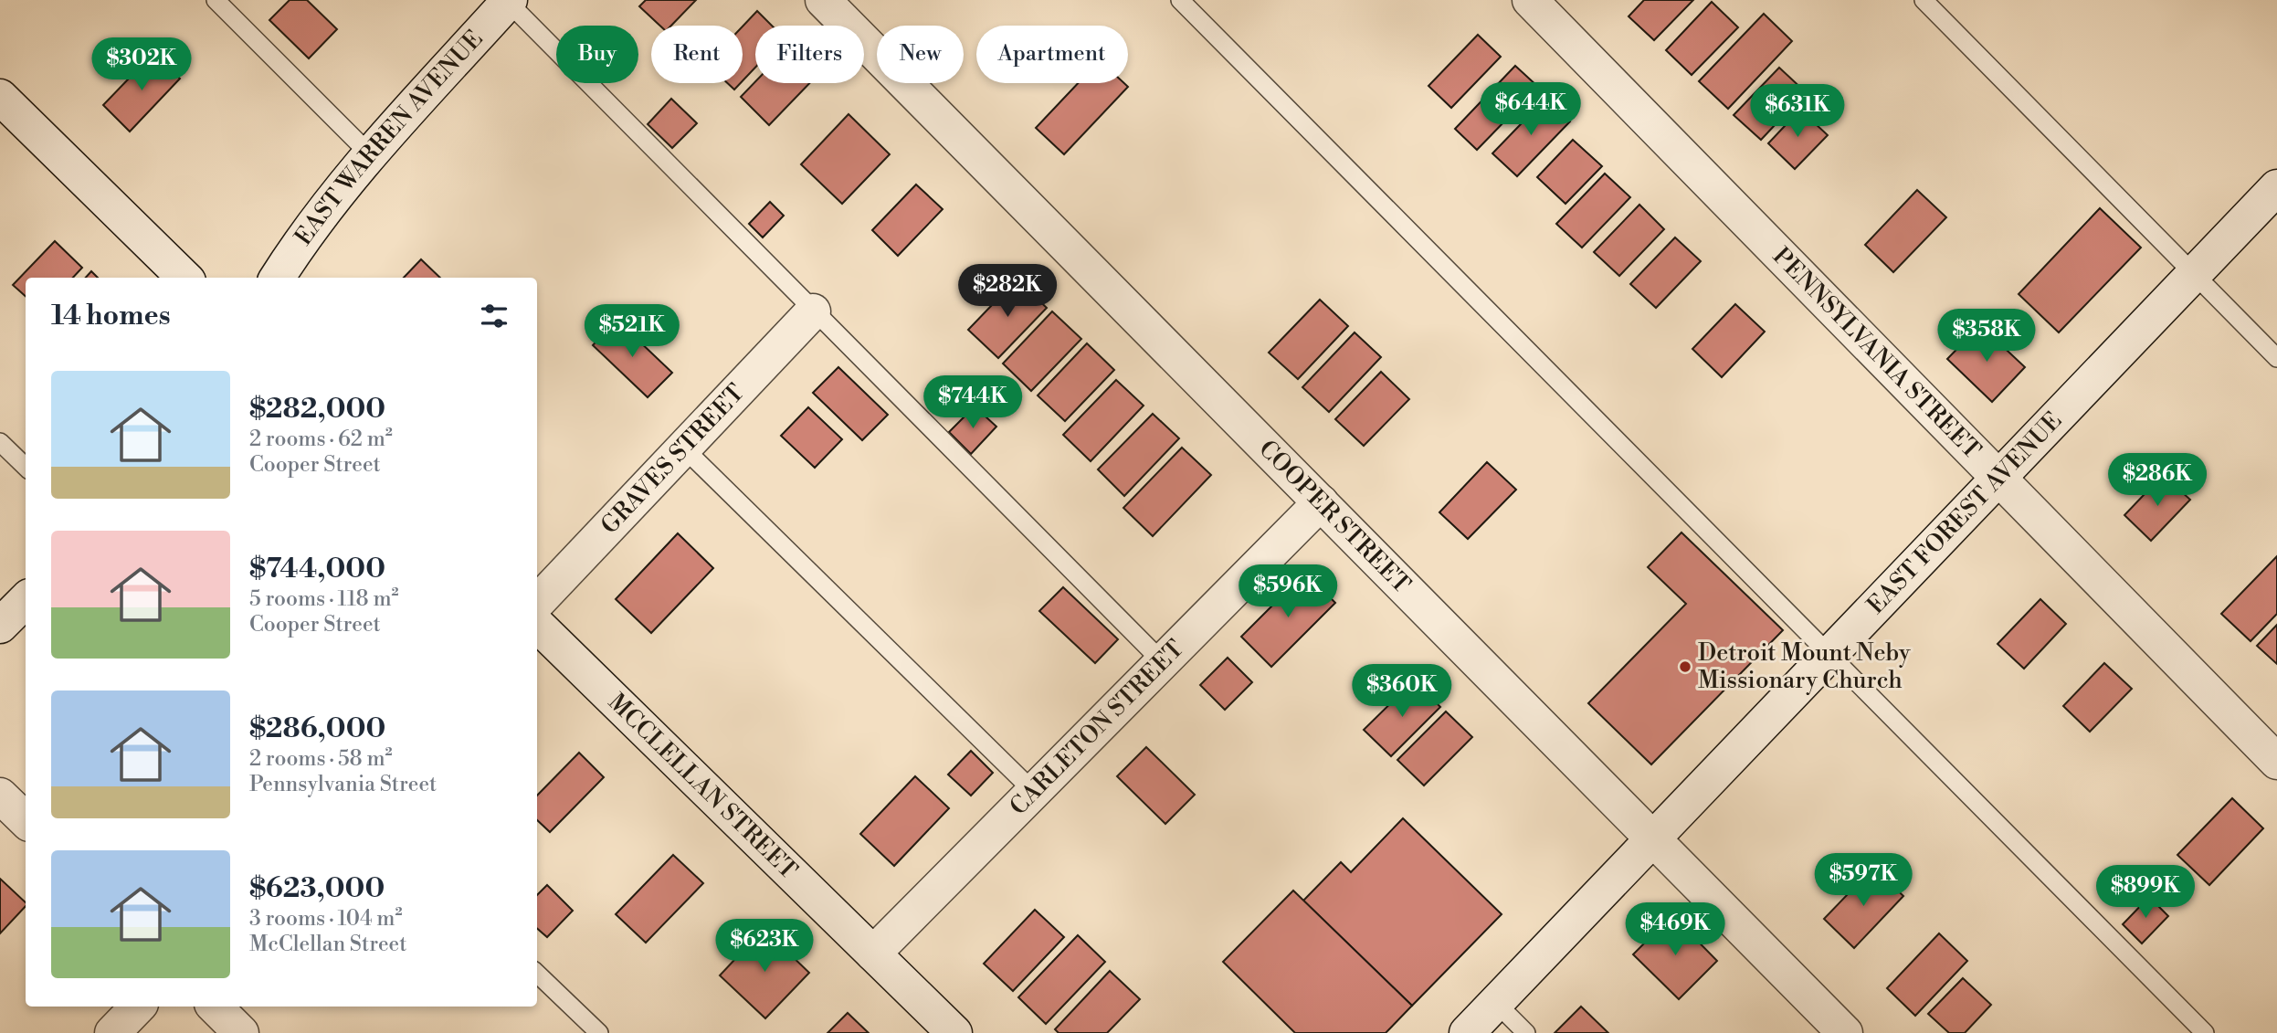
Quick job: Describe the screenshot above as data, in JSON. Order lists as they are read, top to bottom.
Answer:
{
  "streets": {
    "street": [
      "EAST WARREN AVENUE",
      "PENNSYLVANIA STREET",
      "GRAVES STREET",
      "EAST FOREST AVENUE",
      "COOPER STREET",
      "CARLETON STREET",
      "MCCLELLAN STREET"
    ]
  },
  "crossings": [
    ["PENNSYLVANIA STREET", "EAST FOREST AVENUE"],
    ["EAST FOREST AVENUE", "COOPER STREET"],
    ["COOPER STREET", "CARLETON STREET"],
    ["CARLETON STREET", "MCCLELLAN STREET"]
  ],
  "places": ["Detroit Mount Neby Missionary Church"],
  "page": {
    "chip": [
      "Buy",
      "Rent",
      "Filters",
      "New",
      "Apartment"
    ],
    "price": [
      "$302K",
      "$644K",
      "$631K",
      "$282K",
      "$521K",
      "$358K",
      "$744K",
      "$286K",
      "$596K",
      "$360K",
      "$597K",
      "$899K",
      "$469K",
      "$623K"
    ],
    "heading": "14 homes",
    "list": [
      {
        "name": "$282,000",
        "note": "2 rooms · 62 m² · Cooper Street"
      },
      {
        "name": "$744,000",
        "note": "5 rooms · 118 m² · Cooper Street"
      },
      {
        "name": "$286,000",
        "note": "2 rooms · 58 m² · Pennsylvania Street"
      },
      {
        "name": "$623,000",
        "note": "3 rooms · 104 m² · McClellan Street"
      }
    ]
  }
}
